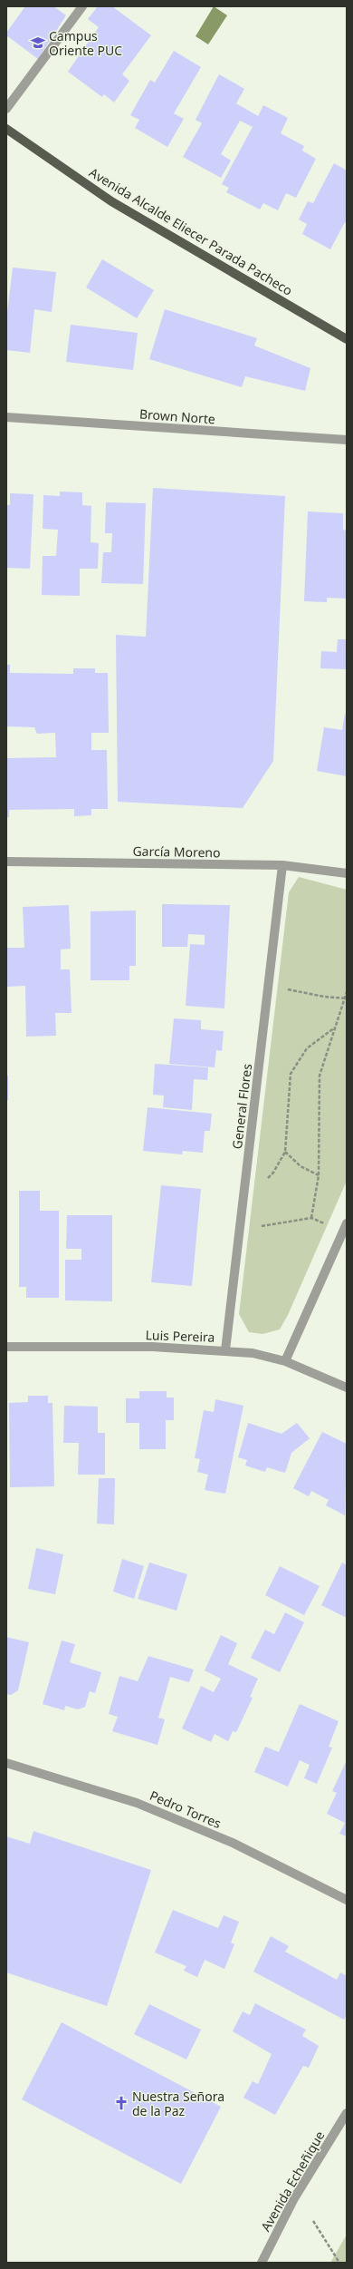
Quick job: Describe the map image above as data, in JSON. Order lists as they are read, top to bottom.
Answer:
{
  "streets": {
    "main road": ["Avenida Alcalde Eliecer Parada Pacheco"],
    "street": [
      "Brown Norte",
      "García Moreno",
      "General Flores",
      "Luis Pereira",
      "Pedro Torres",
      "Avenida Echeñique"
    ]
  },
  "crossings": [
    ["García Moreno", "General Flores"],
    ["General Flores", "Luis Pereira"]
  ],
  "places": {
    "school or university": ["Campus Oriente PUC"],
    "church": ["Nuestra Señora de la Paz"]
  }
}
